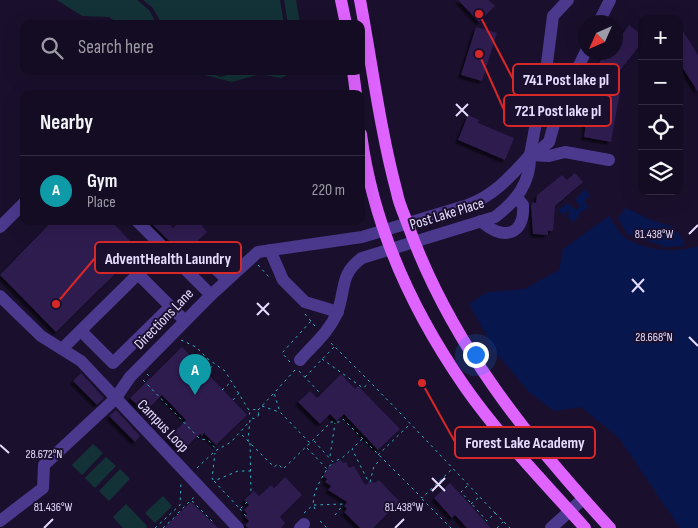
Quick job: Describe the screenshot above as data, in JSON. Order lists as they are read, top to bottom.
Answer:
{
  "streets": {
    "street": ["Post Lake Place", "Directions Lane", "Campus Loop"]
  },
  "crossings": [
    ["Post Lake Place", "Directions Lane"],
    ["Directions Lane", "Campus Loop"]
  ],
  "places": [
    "741 Post lake pl",
    "721 Post lake pl",
    "AdventHealth Laundry",
    "Forest Lake Academy"
  ],
  "north": "bottom left",
  "page": {
    "map_buttons": ["+", "−"],
    "search": "Search here",
    "heading": "Nearby",
    "list": [
      {
        "mark": "A",
        "name": "Gym",
        "note": "Place",
        "value": "220 m"
      }
    ],
    "pins": "A"
  },
  "coordinates": [
    "81.438°W",
    "28.668°N",
    "28.672°N",
    "81.436°W"
  ]
}
